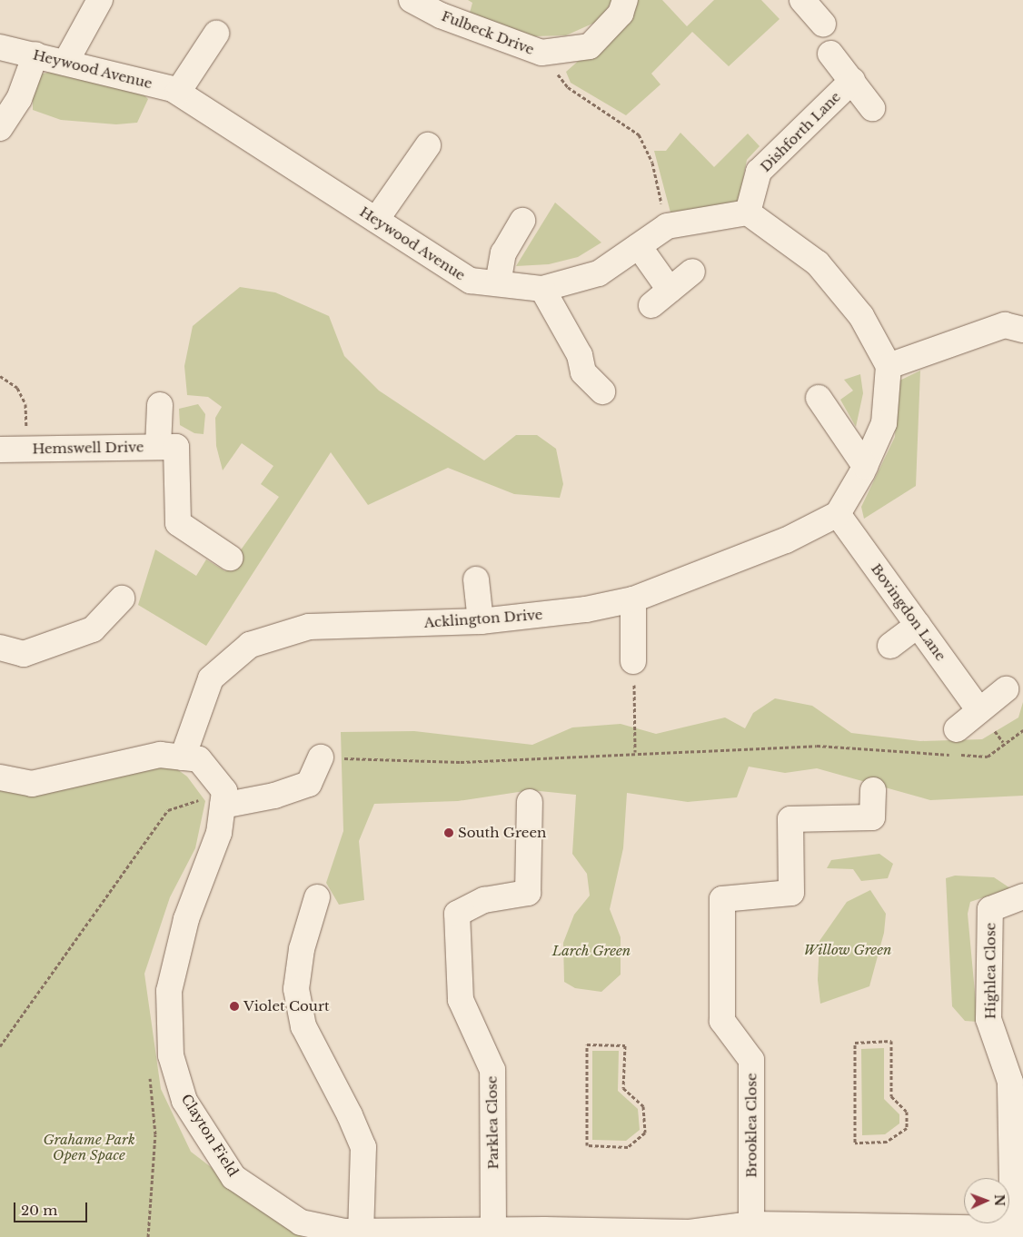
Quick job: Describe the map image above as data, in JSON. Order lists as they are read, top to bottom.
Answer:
{
  "streets": {
    "street": [
      "Fulbeck Drive",
      "Heywood Avenue",
      "Dishforth Lane",
      "Hemswell Drive",
      "Bovingdon Lane",
      "Acklington Drive",
      "Highlea Close",
      "Parklea Close",
      "Brooklea Close",
      "Clayton Field"
    ]
  },
  "crossings": [
    ["Heywood Avenue", "Dishforth Lane"],
    ["Bovingdon Lane", "Acklington Drive"],
    ["Highlea Close", "Clayton Field"],
    ["Parklea Close", "Clayton Field"],
    ["Brooklea Close", "Clayton Field"]
  ],
  "parks": ["Willow Green", "Larch Green", "Grahame Park Open Space"],
  "places": ["South Green", "Violet Court"],
  "scale_bar": "20 m",
  "north": "right"
}
